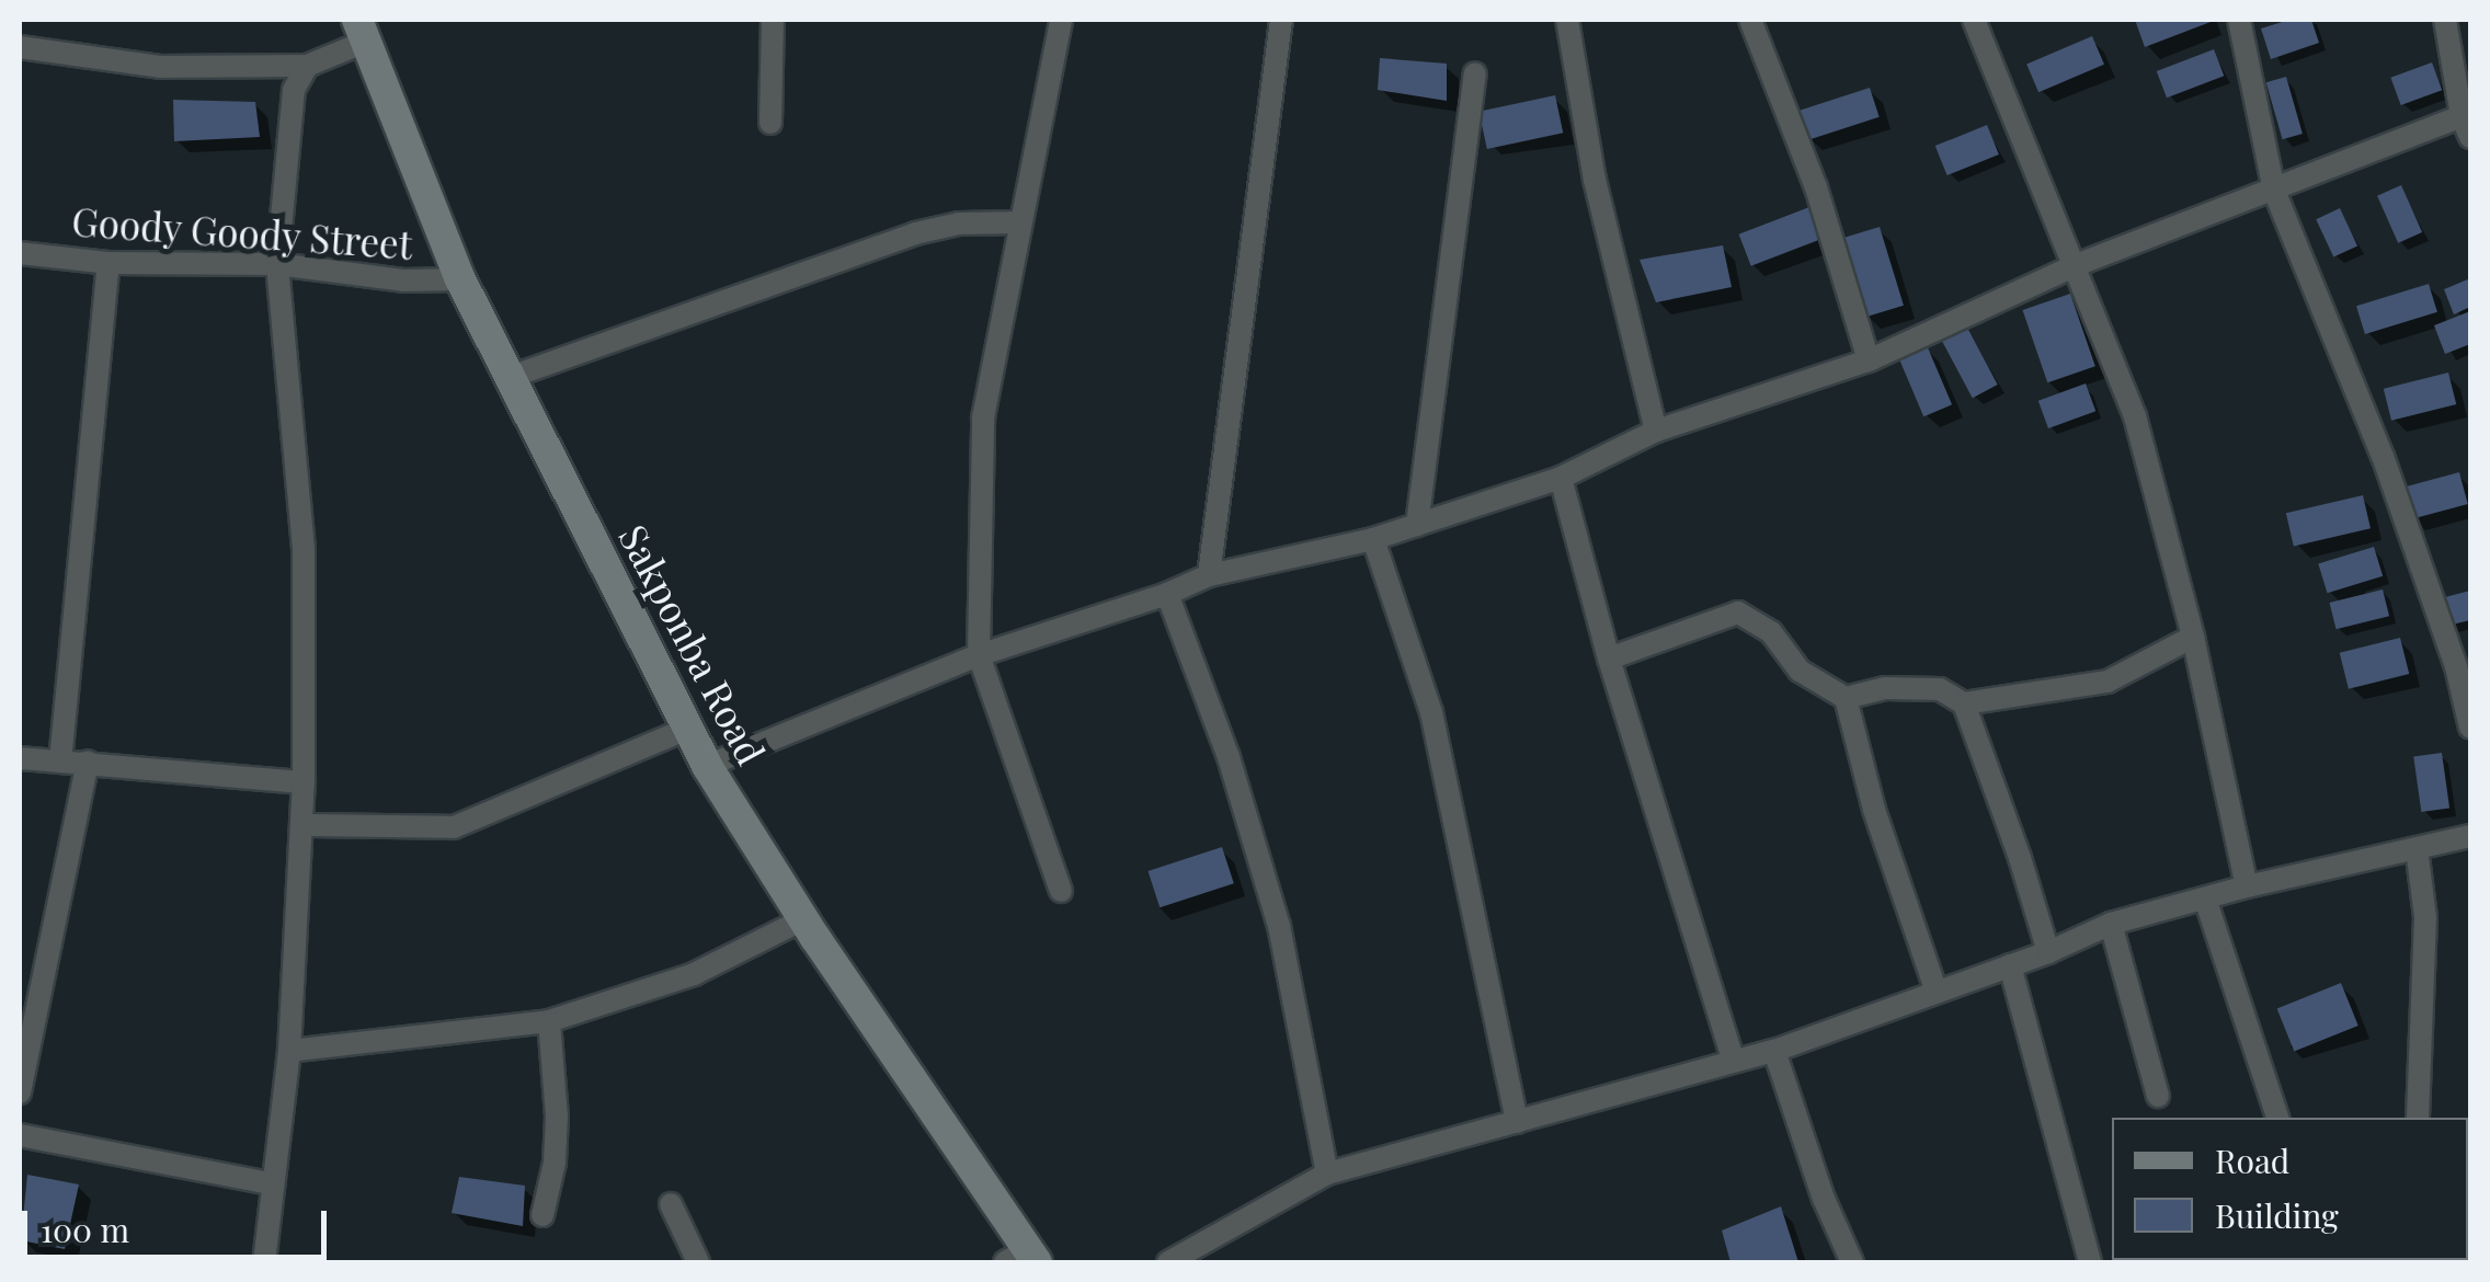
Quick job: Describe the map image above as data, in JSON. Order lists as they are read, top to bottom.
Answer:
{
  "streets": {
    "main road": ["Sakponba Road"],
    "street": ["Goody Goody Street"]
  },
  "crossings": [
    ["Goody Goody Street", "Sakponba Road"]
  ],
  "legend": ["Road", "Building"],
  "scale_bar": "100 m"
}
